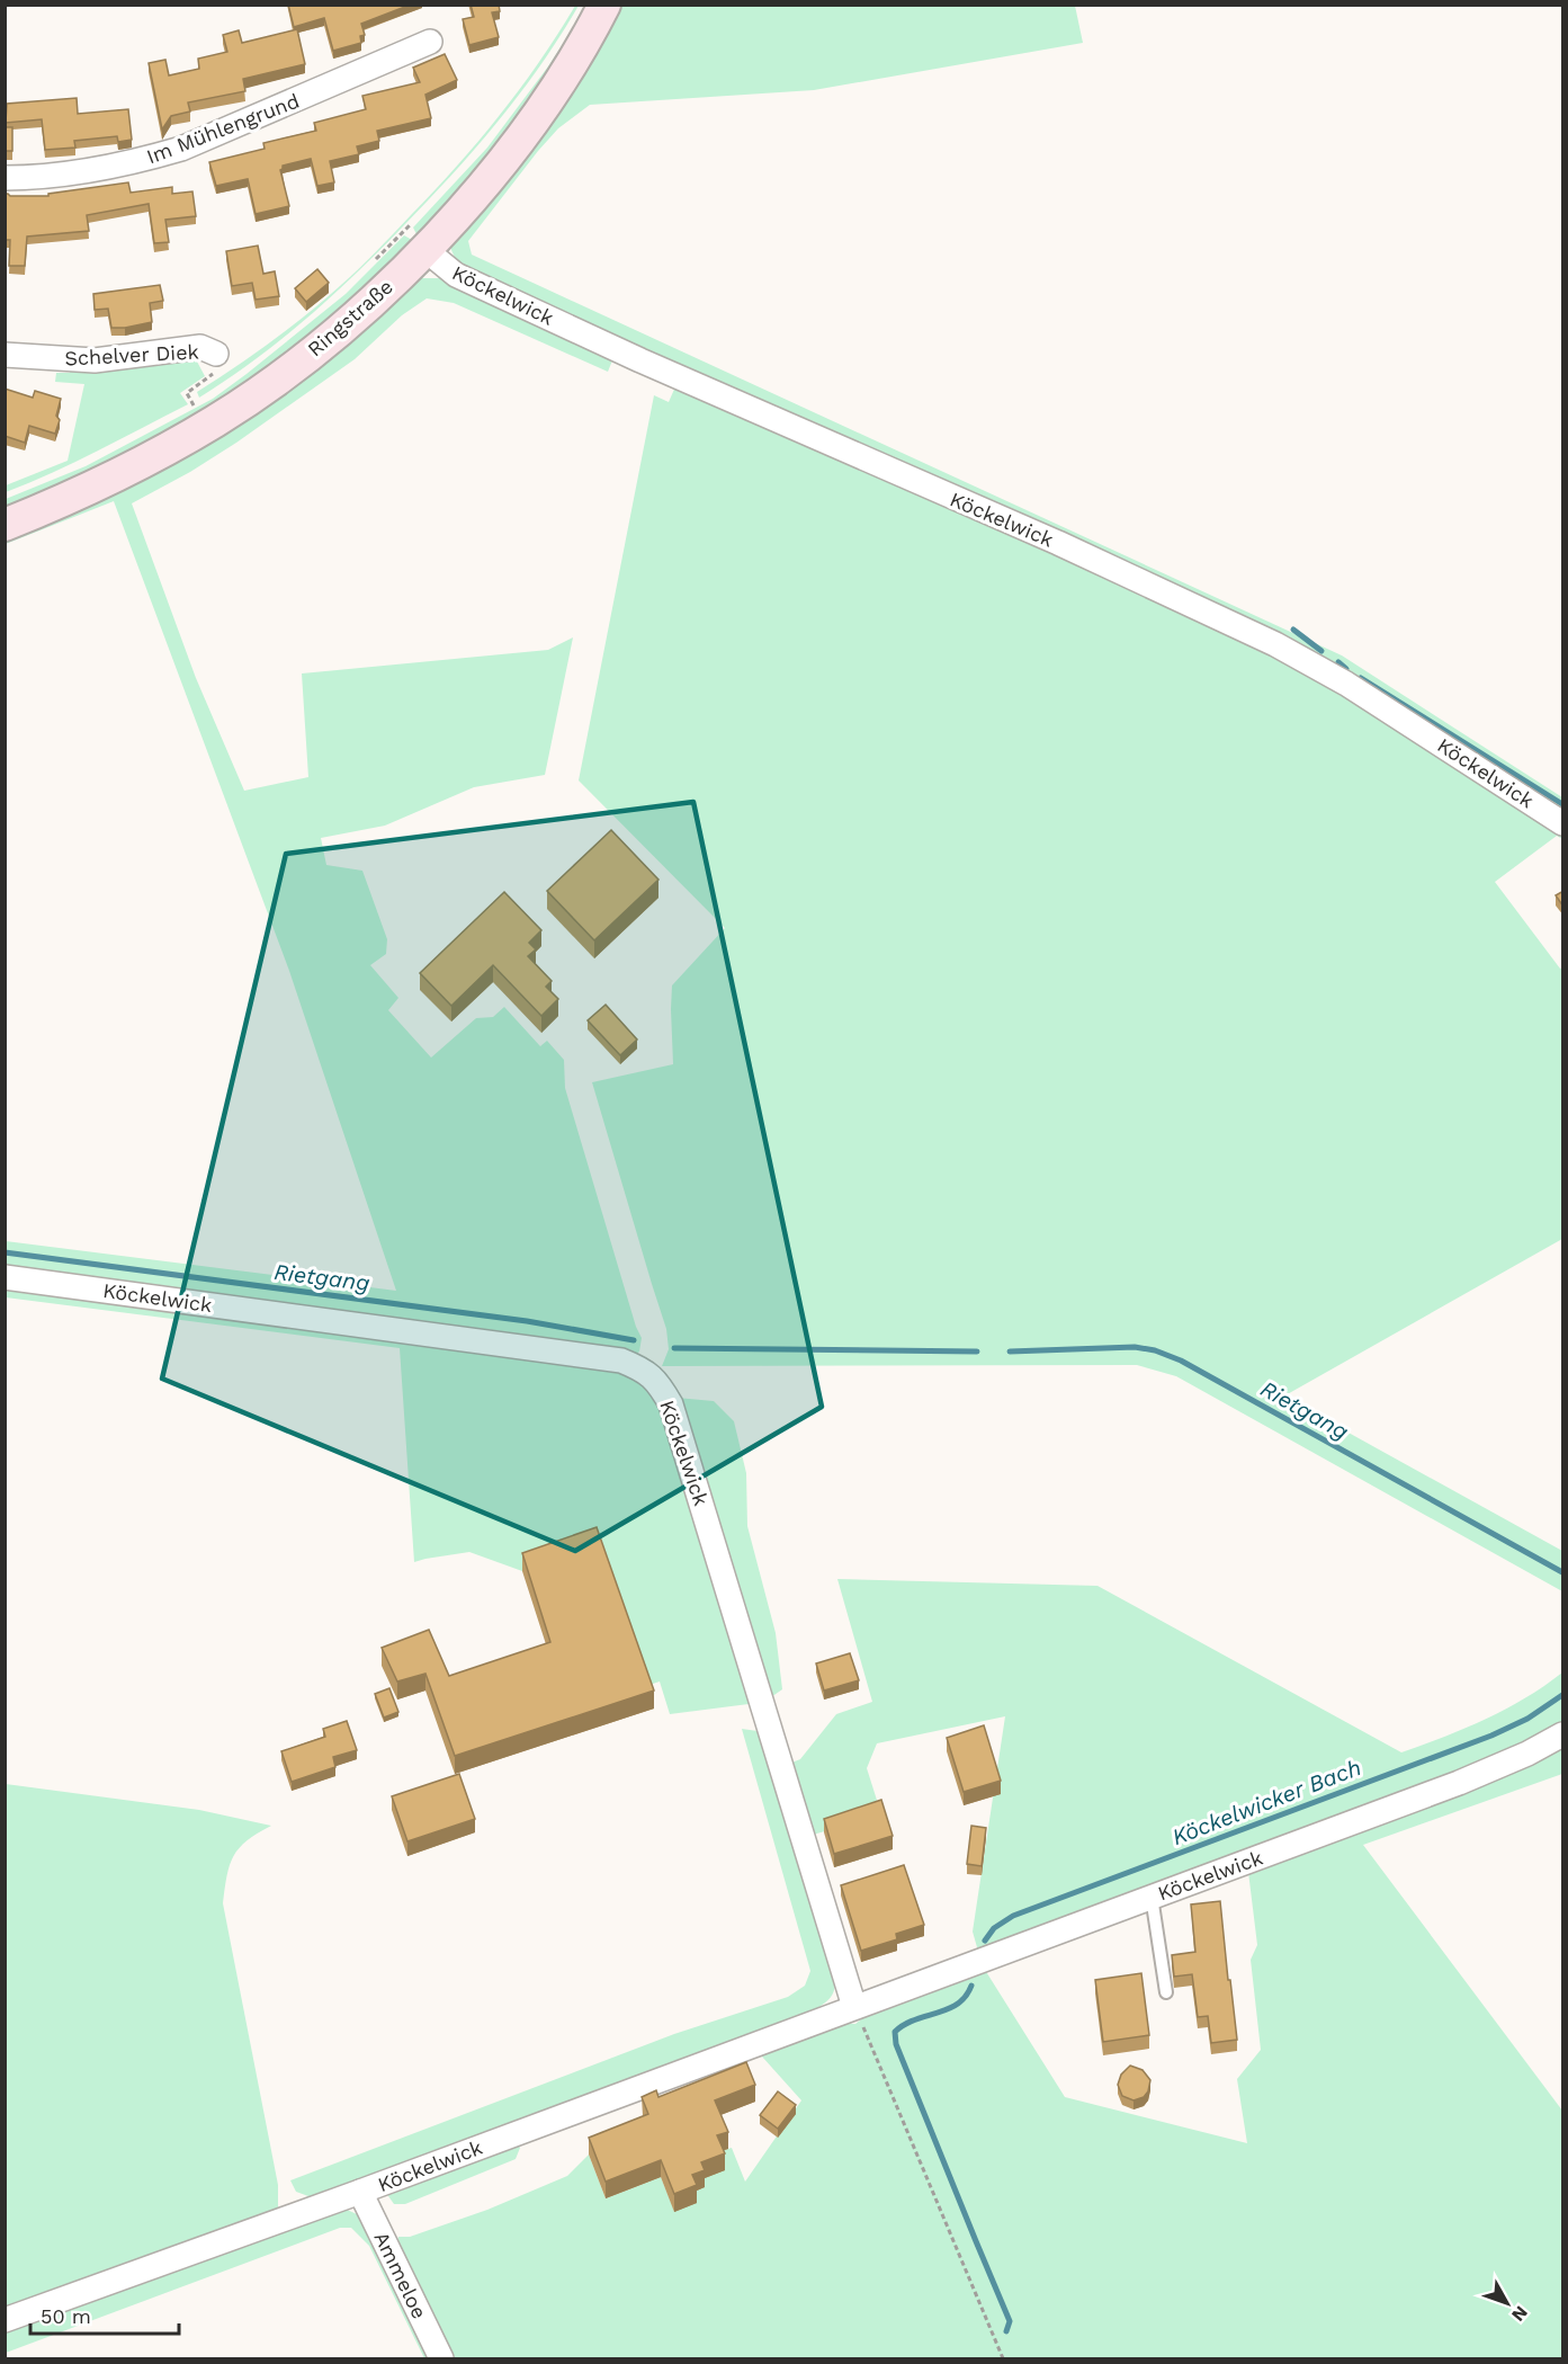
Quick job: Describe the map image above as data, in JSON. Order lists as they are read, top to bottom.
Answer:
{
  "streets": {
    "main road": ["Ringstraße"],
    "street": [
      "Im Mühlengrund",
      "Köckelwick",
      "Schelver Diek",
      "Ammeloe"
    ]
  },
  "crossings": [
    ["Köckelwick", "Ringstraße"],
    ["Köckelwick", "Ammeloe"]
  ],
  "water": ["Rietgang", "Köckelwicker Bach"],
  "scale_bar": "50 m",
  "north": "bottom right"
}
